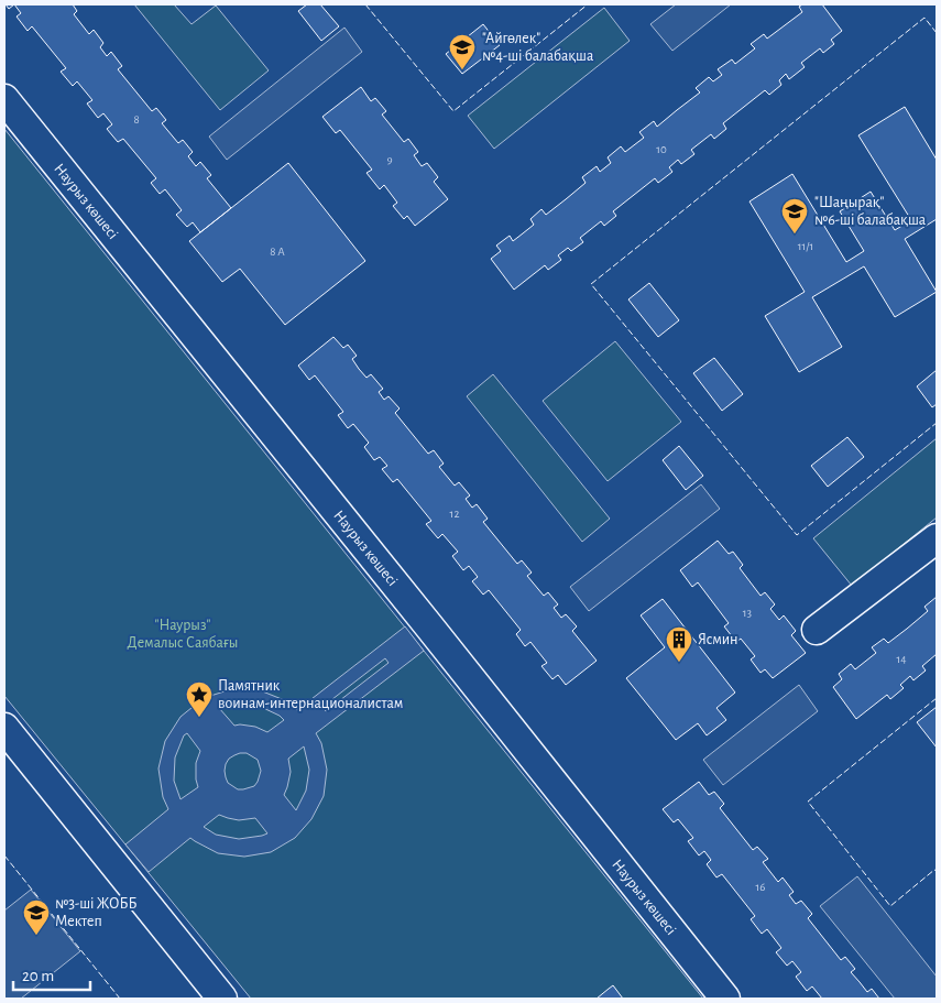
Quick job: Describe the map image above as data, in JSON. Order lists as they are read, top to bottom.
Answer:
{
  "streets": {
    "street": ["Наурыз көшесі"]
  },
  "parks": ["\"Наурыз\" Демалыс Саябағы"],
  "places": {
    "school or university": ["\"Айгөлек\" №4-ші балабақша", "\"Шаңырақ\" №6-ші балабақша", "№3-ші ЖОББ Мектеп"],
    "building": ["Ясмин"],
    "place": ["Памятник воинам-интернационалистам"]
  },
  "house_numbers": [
    "8",
    "10",
    "9",
    "11/1",
    "8 А",
    "12",
    "13",
    "14",
    "16"
  ],
  "scale_bar": "20 m"
}
